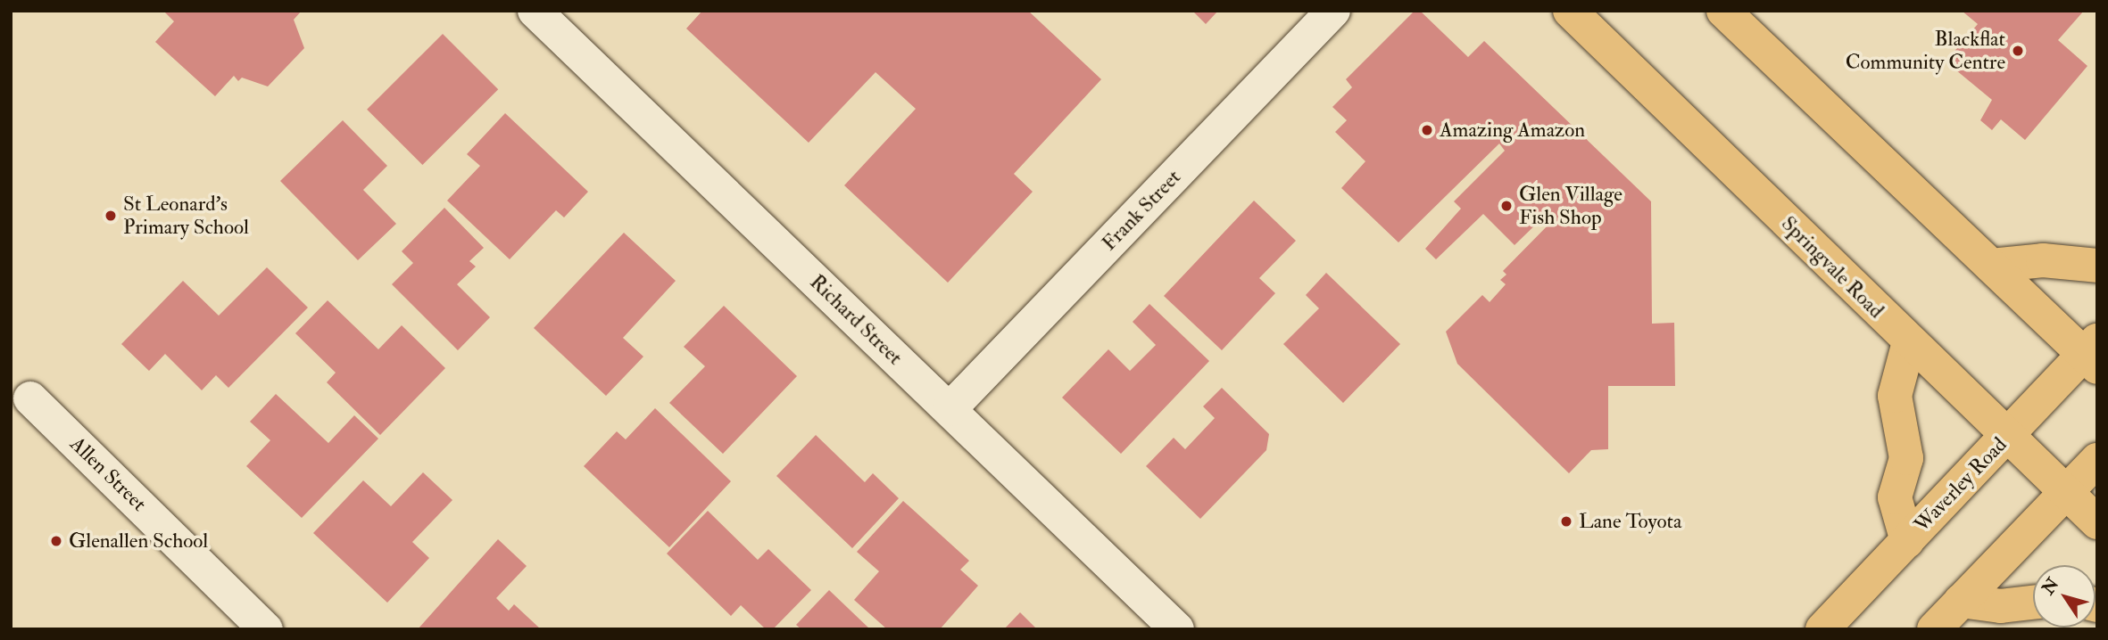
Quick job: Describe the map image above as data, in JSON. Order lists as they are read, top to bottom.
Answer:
{
  "streets": {
    "main road": ["Springvale Road", "Waverley Road"],
    "street": ["Frank Street", "Richard Street", "Allen Street"]
  },
  "crossings": [
    ["Frank Street", "Richard Street"],
    ["Springvale Road", "Waverley Road"]
  ],
  "places": [
    "Blackflat Community Centre",
    "Amazing Amazon",
    "Glen Village Fish Shop",
    "St Leonard's Primary School",
    "Lane Toyota",
    "Glenallen School"
  ],
  "north": "top left"
}
